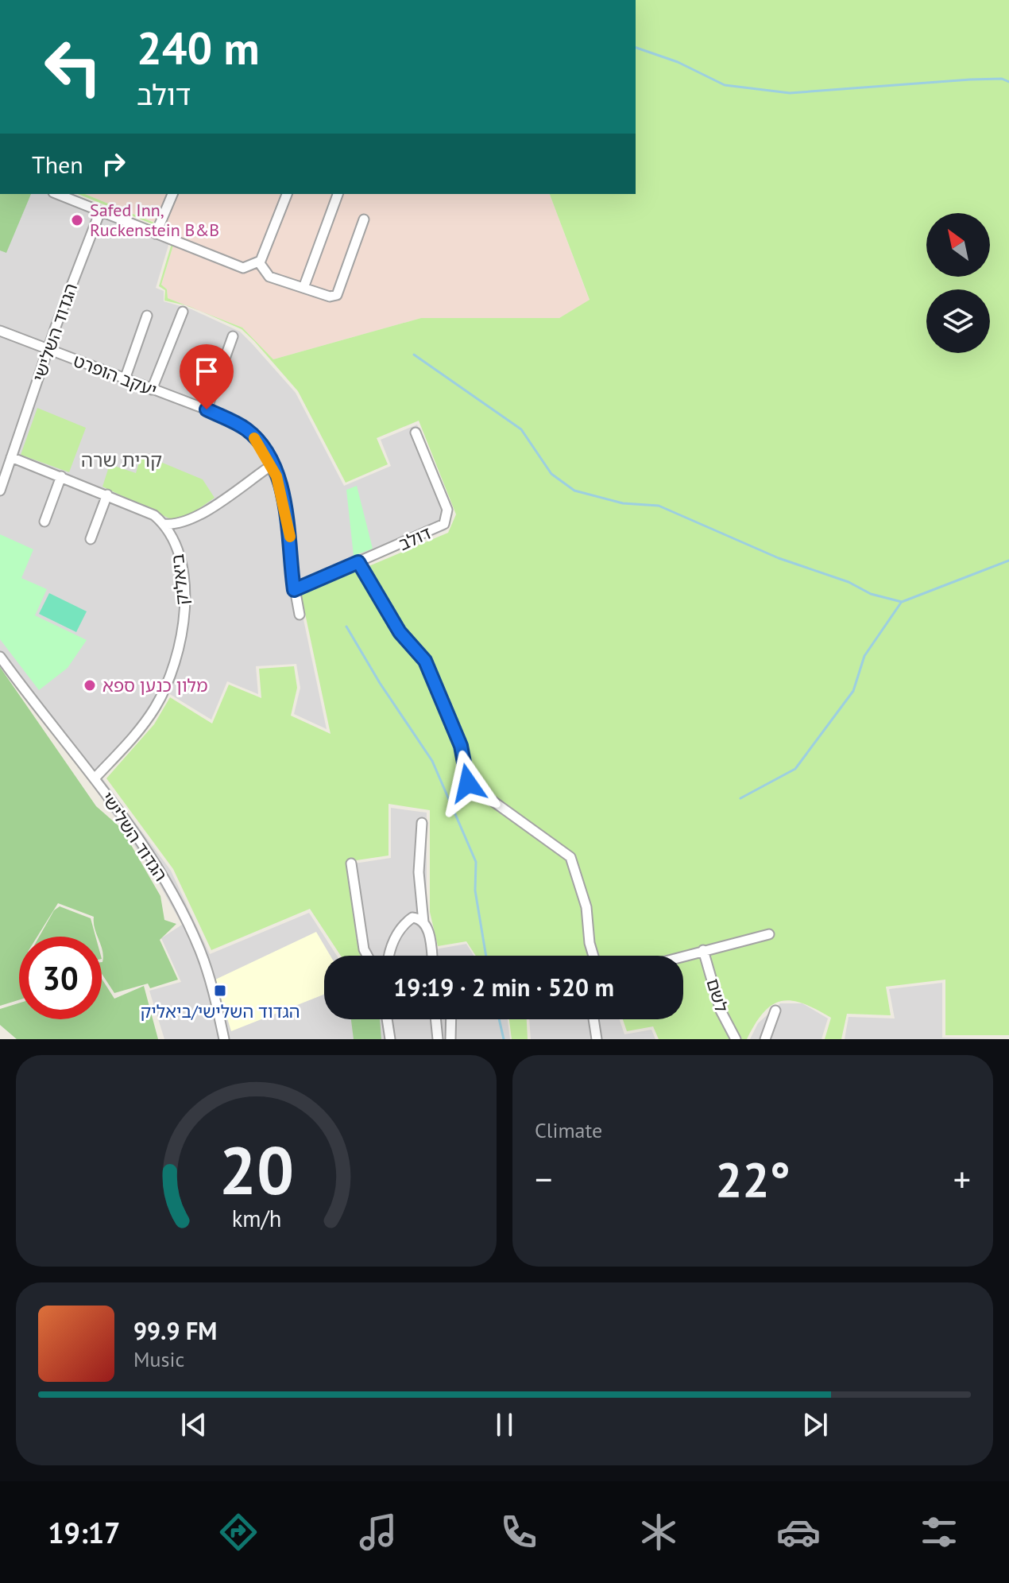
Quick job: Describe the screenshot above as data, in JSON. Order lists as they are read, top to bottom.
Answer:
{
  "streets": {
    "street": [
      "הגדוד השלישי",
      "יעקב הופרט",
      "דולב",
      "ביאליק",
      "לשם"
    ]
  },
  "crossings": [
    ["הגדוד השלישי", "יעקב הופרט"],
    ["הגדוד השלישי", "ביאליק"],
    ["יעקב הופרט", "דולב"]
  ],
  "districts": ["קרית שרה"],
  "places": {
    "other": ["Safed Inn, Ruckenstein B&B", "מלון כנען ספא"],
    "transit": ["הגדוד השלישי/ביאליק"]
  },
  "north": "top left",
  "page": {
    "turn": ["240 m", "דולב"],
    "then": "Then",
    "limit": "30",
    "trip": "19:19 · 2 min · 520 m",
    "tile": "Climate",
    "heat": ["−", "22°", "+"],
    "song": ["99.9 FM", "Music"],
    "tabs": "19:17",
    "gauge": ["20", "km/h"]
  }
}
